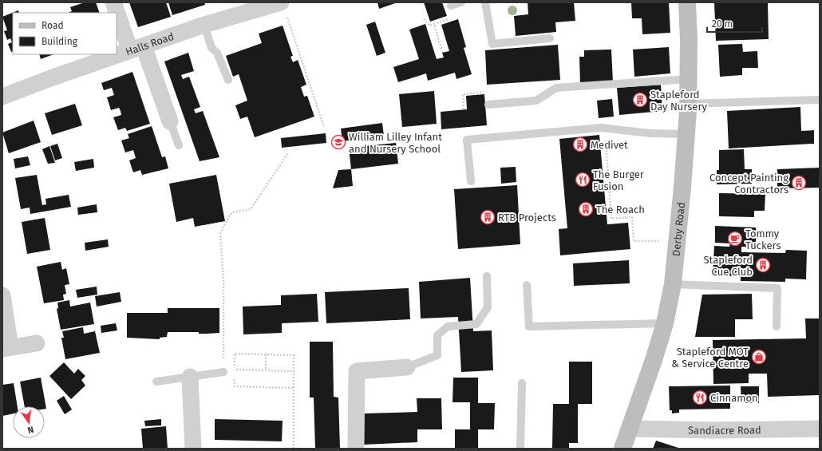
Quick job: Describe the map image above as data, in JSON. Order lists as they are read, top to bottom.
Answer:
{
  "streets": {
    "main road": ["Derby Road"],
    "street": ["Halls Road", "Sandiacre Road"]
  },
  "crossings": [
    ["Derby Road", "Sandiacre Road"]
  ],
  "places": {
    "building": [
      "Stapleford Day Nursery",
      "Medivet",
      "Concept Painting Contractors",
      "The Roach",
      "RTB Projects",
      "Stapleford Cue Club"
    ],
    "school or university": ["William Lilley Infant and Nursery School"],
    "restaurant": ["The Burger Fusion", "Cinnamon"],
    "cafe": ["Tommy Tuckers"],
    "shop": ["Stapleford MOT & Service Centre"]
  },
  "legend": ["Road", "Building"],
  "scale_bar": "20 m",
  "north": "bottom"
}
